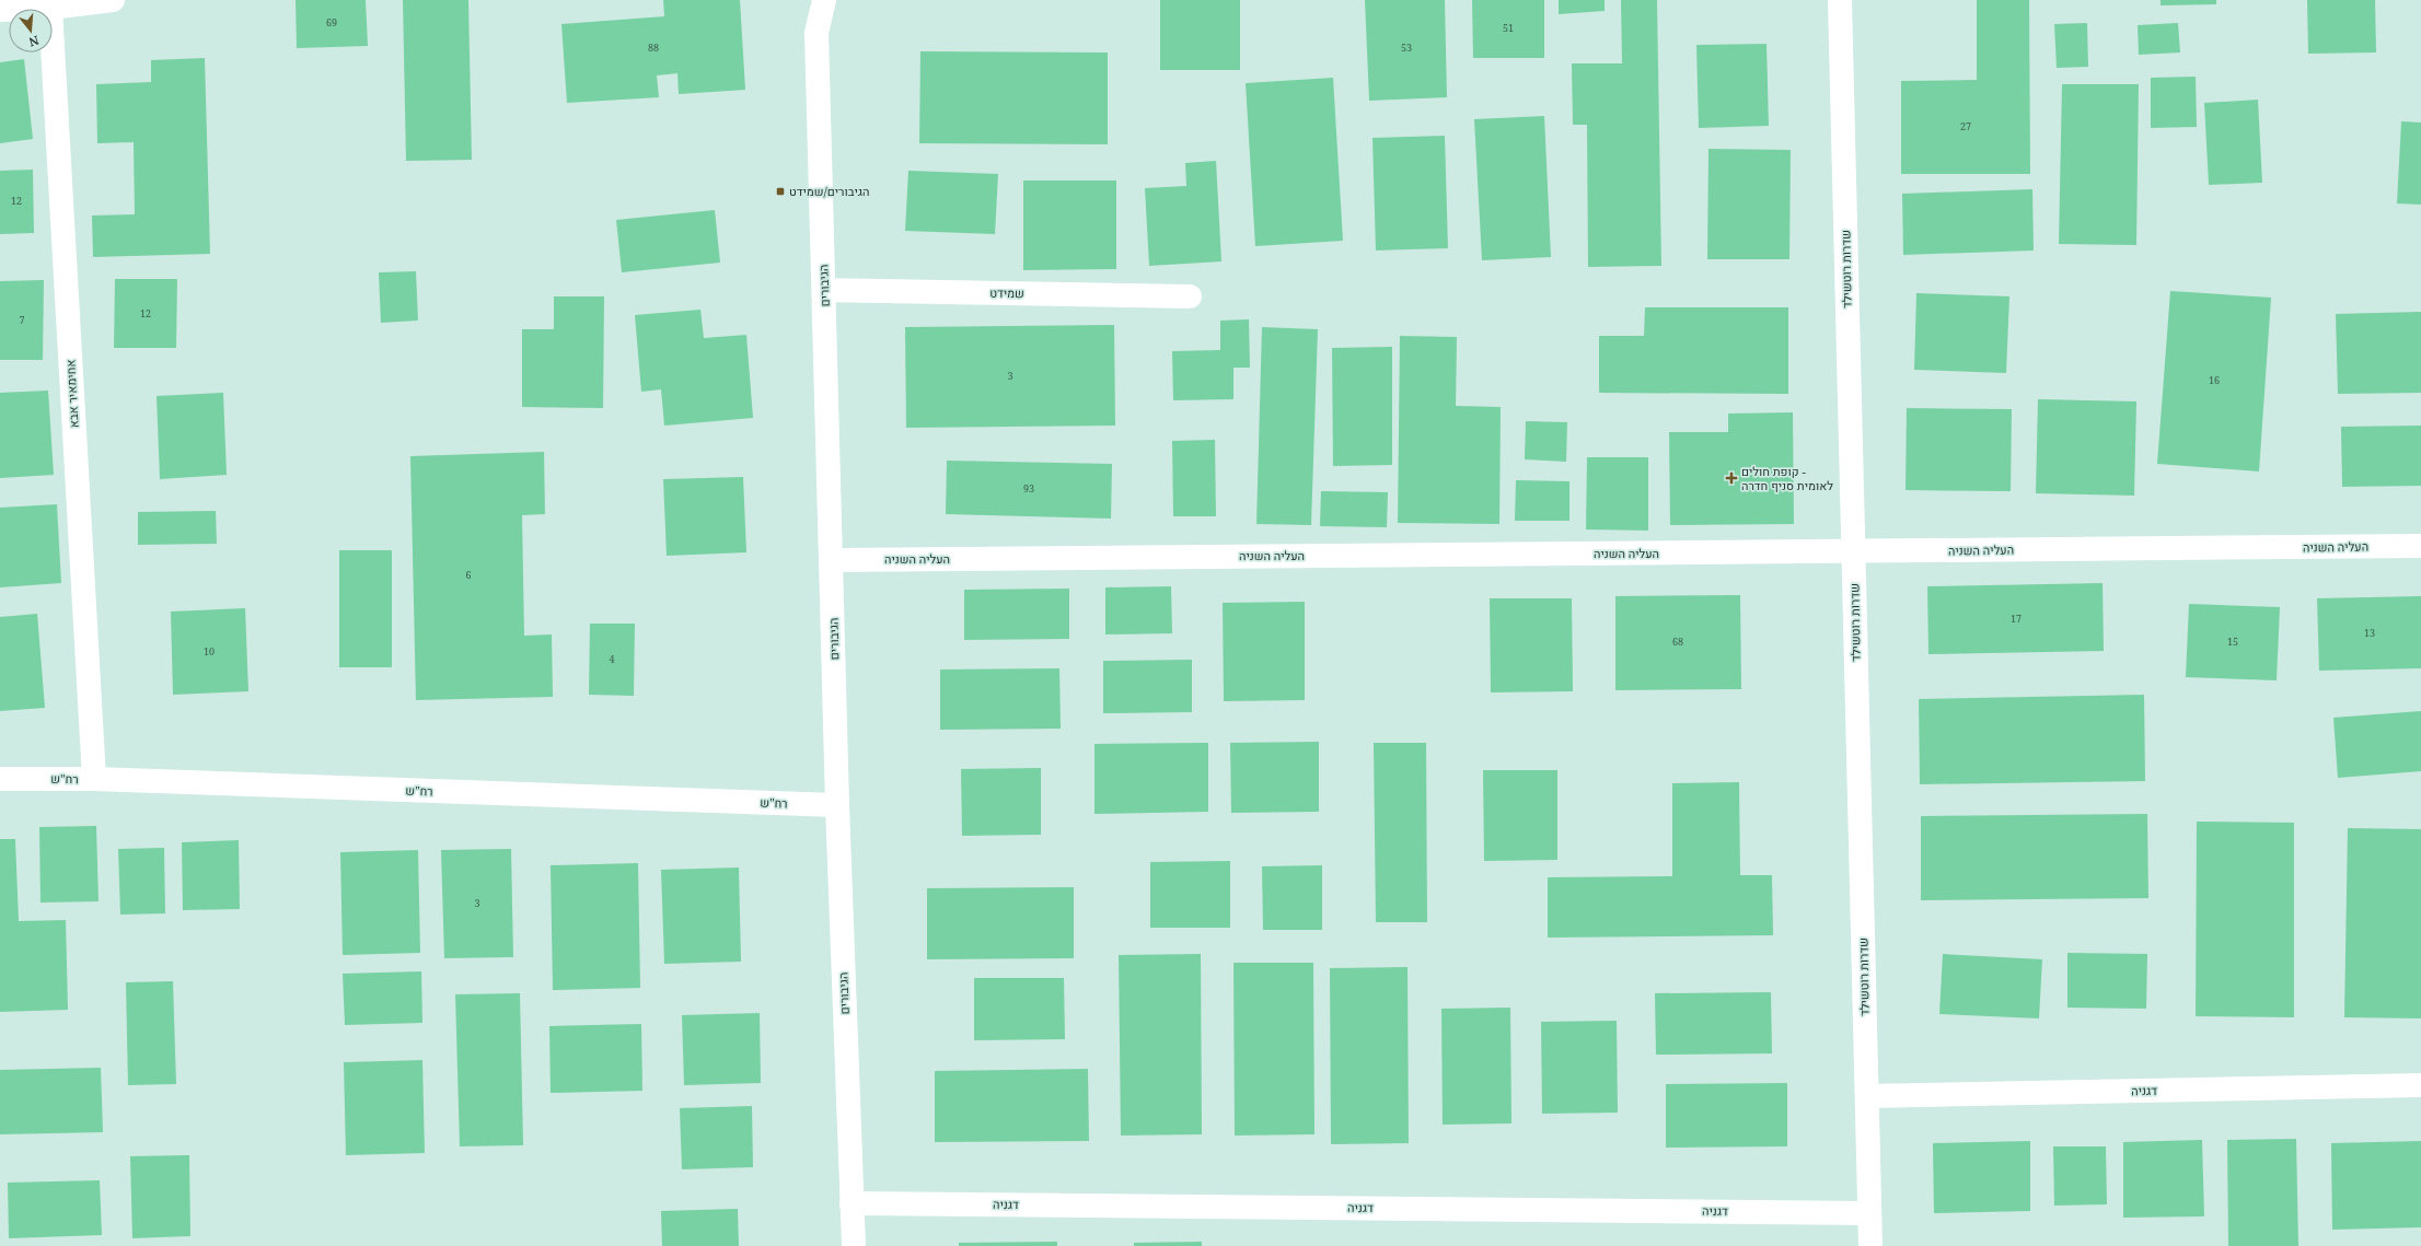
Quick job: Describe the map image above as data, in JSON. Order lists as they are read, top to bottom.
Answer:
{
  "streets": {
    "street": [
      "שדרות רוטשילד",
      "הגיבורים",
      "שמידט",
      "אחימאיר אבא",
      "העליה השניה",
      "רח\"ש",
      "דגניה"
    ]
  },
  "crossings": [
    ["שדרות רוטשילד", "העליה השניה"],
    ["שדרות רוטשילד", "דגניה"],
    ["הגיבורים", "שמידט"],
    ["הגיבורים", "העליה השניה"],
    ["הגיבורים", "רח\"ש"],
    ["הגיבורים", "דגניה"],
    ["אחימאיר אבא", "רח\"ש"]
  ],
  "places": {
    "transit": ["הגיבורים/שמידט"],
    "health": ["קופת חולים - לאומית סניף חדרה"]
  },
  "house_numbers": [
    "69",
    "51",
    "88",
    "53",
    "27",
    "12",
    "12",
    "7",
    "3",
    "16",
    "93",
    "6",
    "17",
    "13",
    "68",
    "15",
    "10",
    "4",
    "3"
  ],
  "north": "bottom"
}
